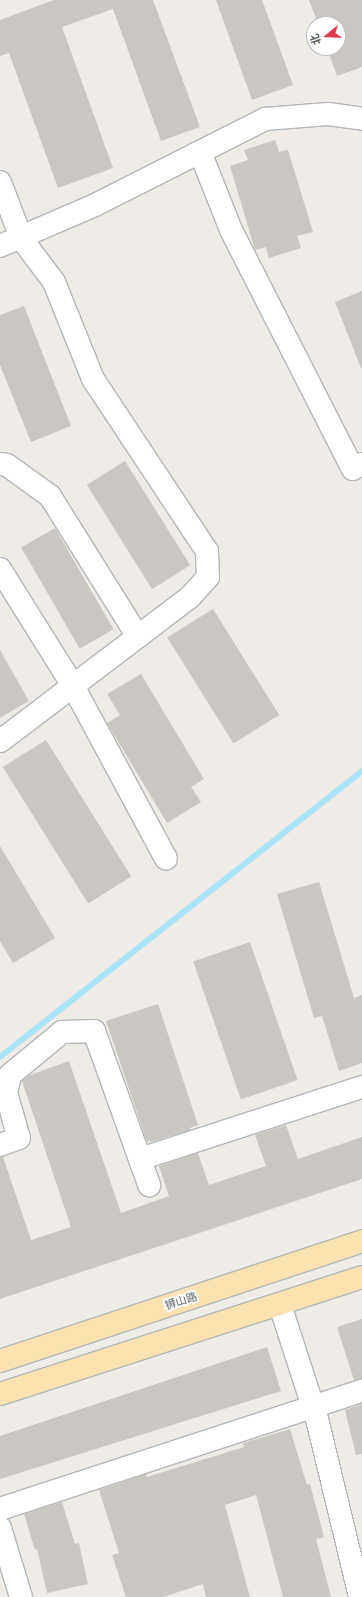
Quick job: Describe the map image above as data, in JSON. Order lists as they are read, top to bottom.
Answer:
{
  "streets": {
    "main road": ["狮山路"]
  },
  "north": "left"
}
